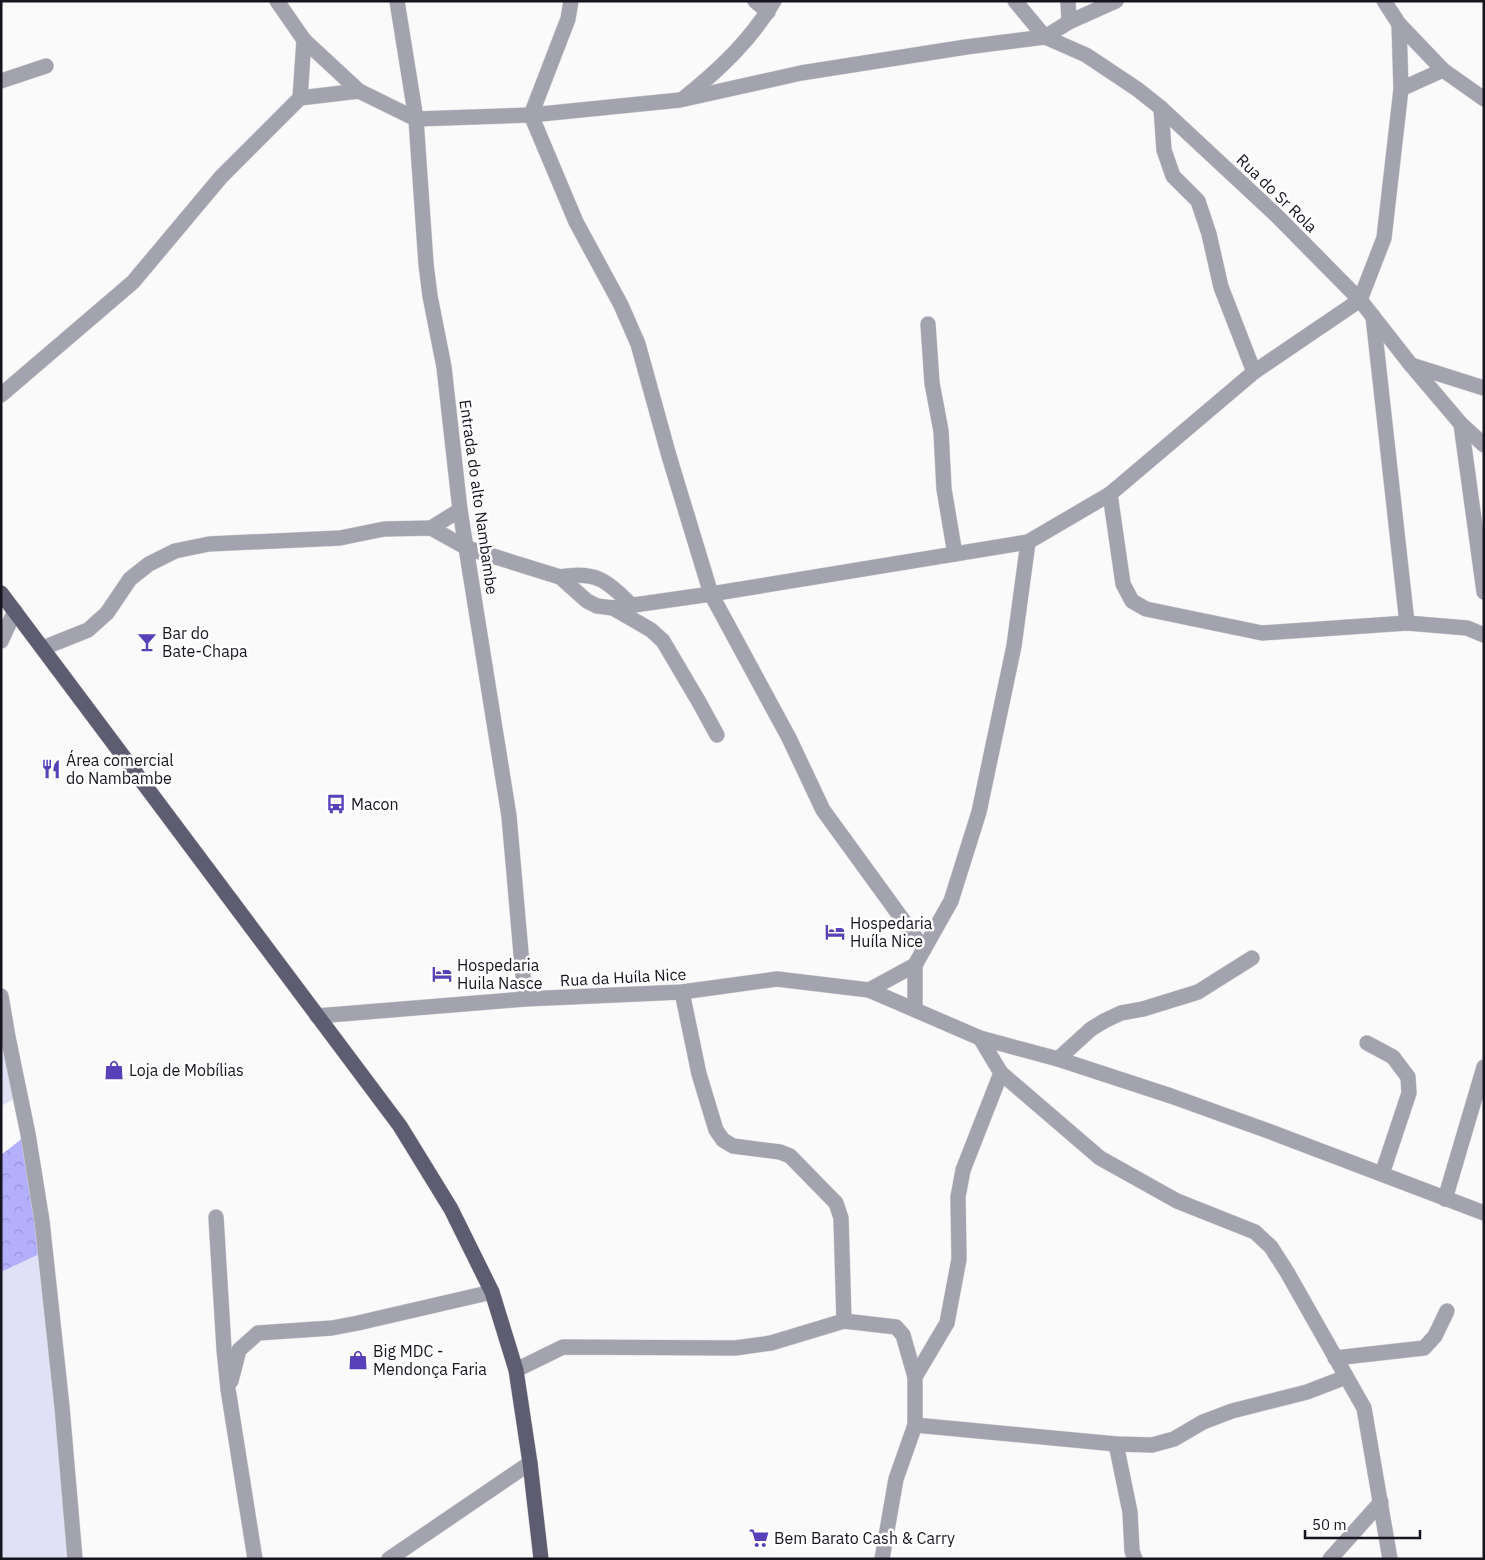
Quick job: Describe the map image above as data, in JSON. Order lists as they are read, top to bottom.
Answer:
{
  "streets": {
    "street": ["Rua do Sr Rola", "Entrada do alto Nambambe", "Rua da Huíla Nice"]
  },
  "crossings": [
    ["Entrada do alto Nambambe", "Rua da Huíla Nice"]
  ],
  "places": {
    "bar": ["Bar do Bate-Chapa"],
    "restaurant": ["Área comercial do Nambambe"],
    "bus stop": ["Macon"],
    "hotel": ["Hospedaria Huíla Nice", "Hospedaria Huila Nasce"],
    "shop": ["Loja de Mobílias", "Big MDC - Mendonça Faria"],
    "supermarket": ["Bem Barato Cash & Carry"]
  },
  "scale_bar": "50 m"
}
